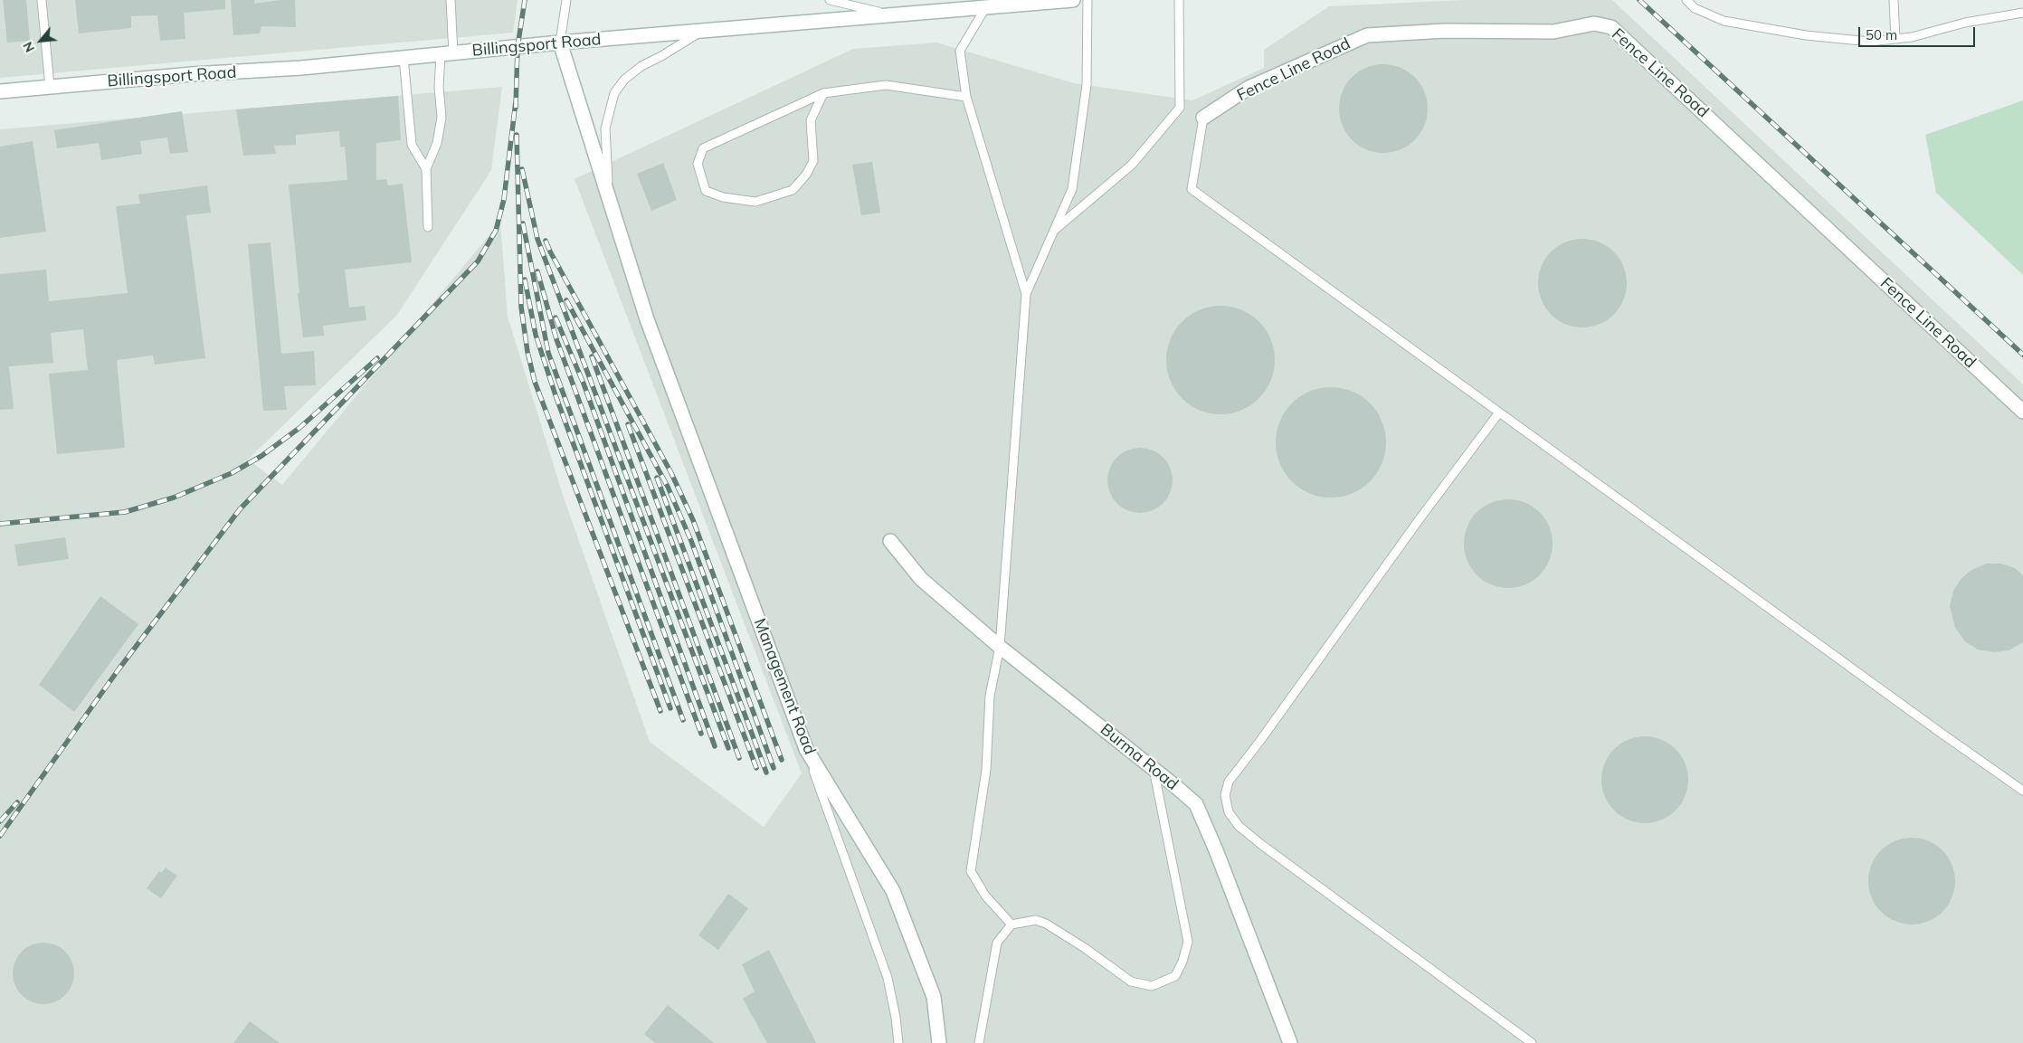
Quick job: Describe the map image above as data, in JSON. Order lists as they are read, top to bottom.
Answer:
{
  "streets": {
    "street": [
      "Billingsport Road",
      "Fence Line Road",
      "Management Road",
      "Burma Road"
    ]
  },
  "crossings": [
    ["Billingsport Road", "Management Road"]
  ],
  "scale_bar": "50 m",
  "north": "bottom left"
}
